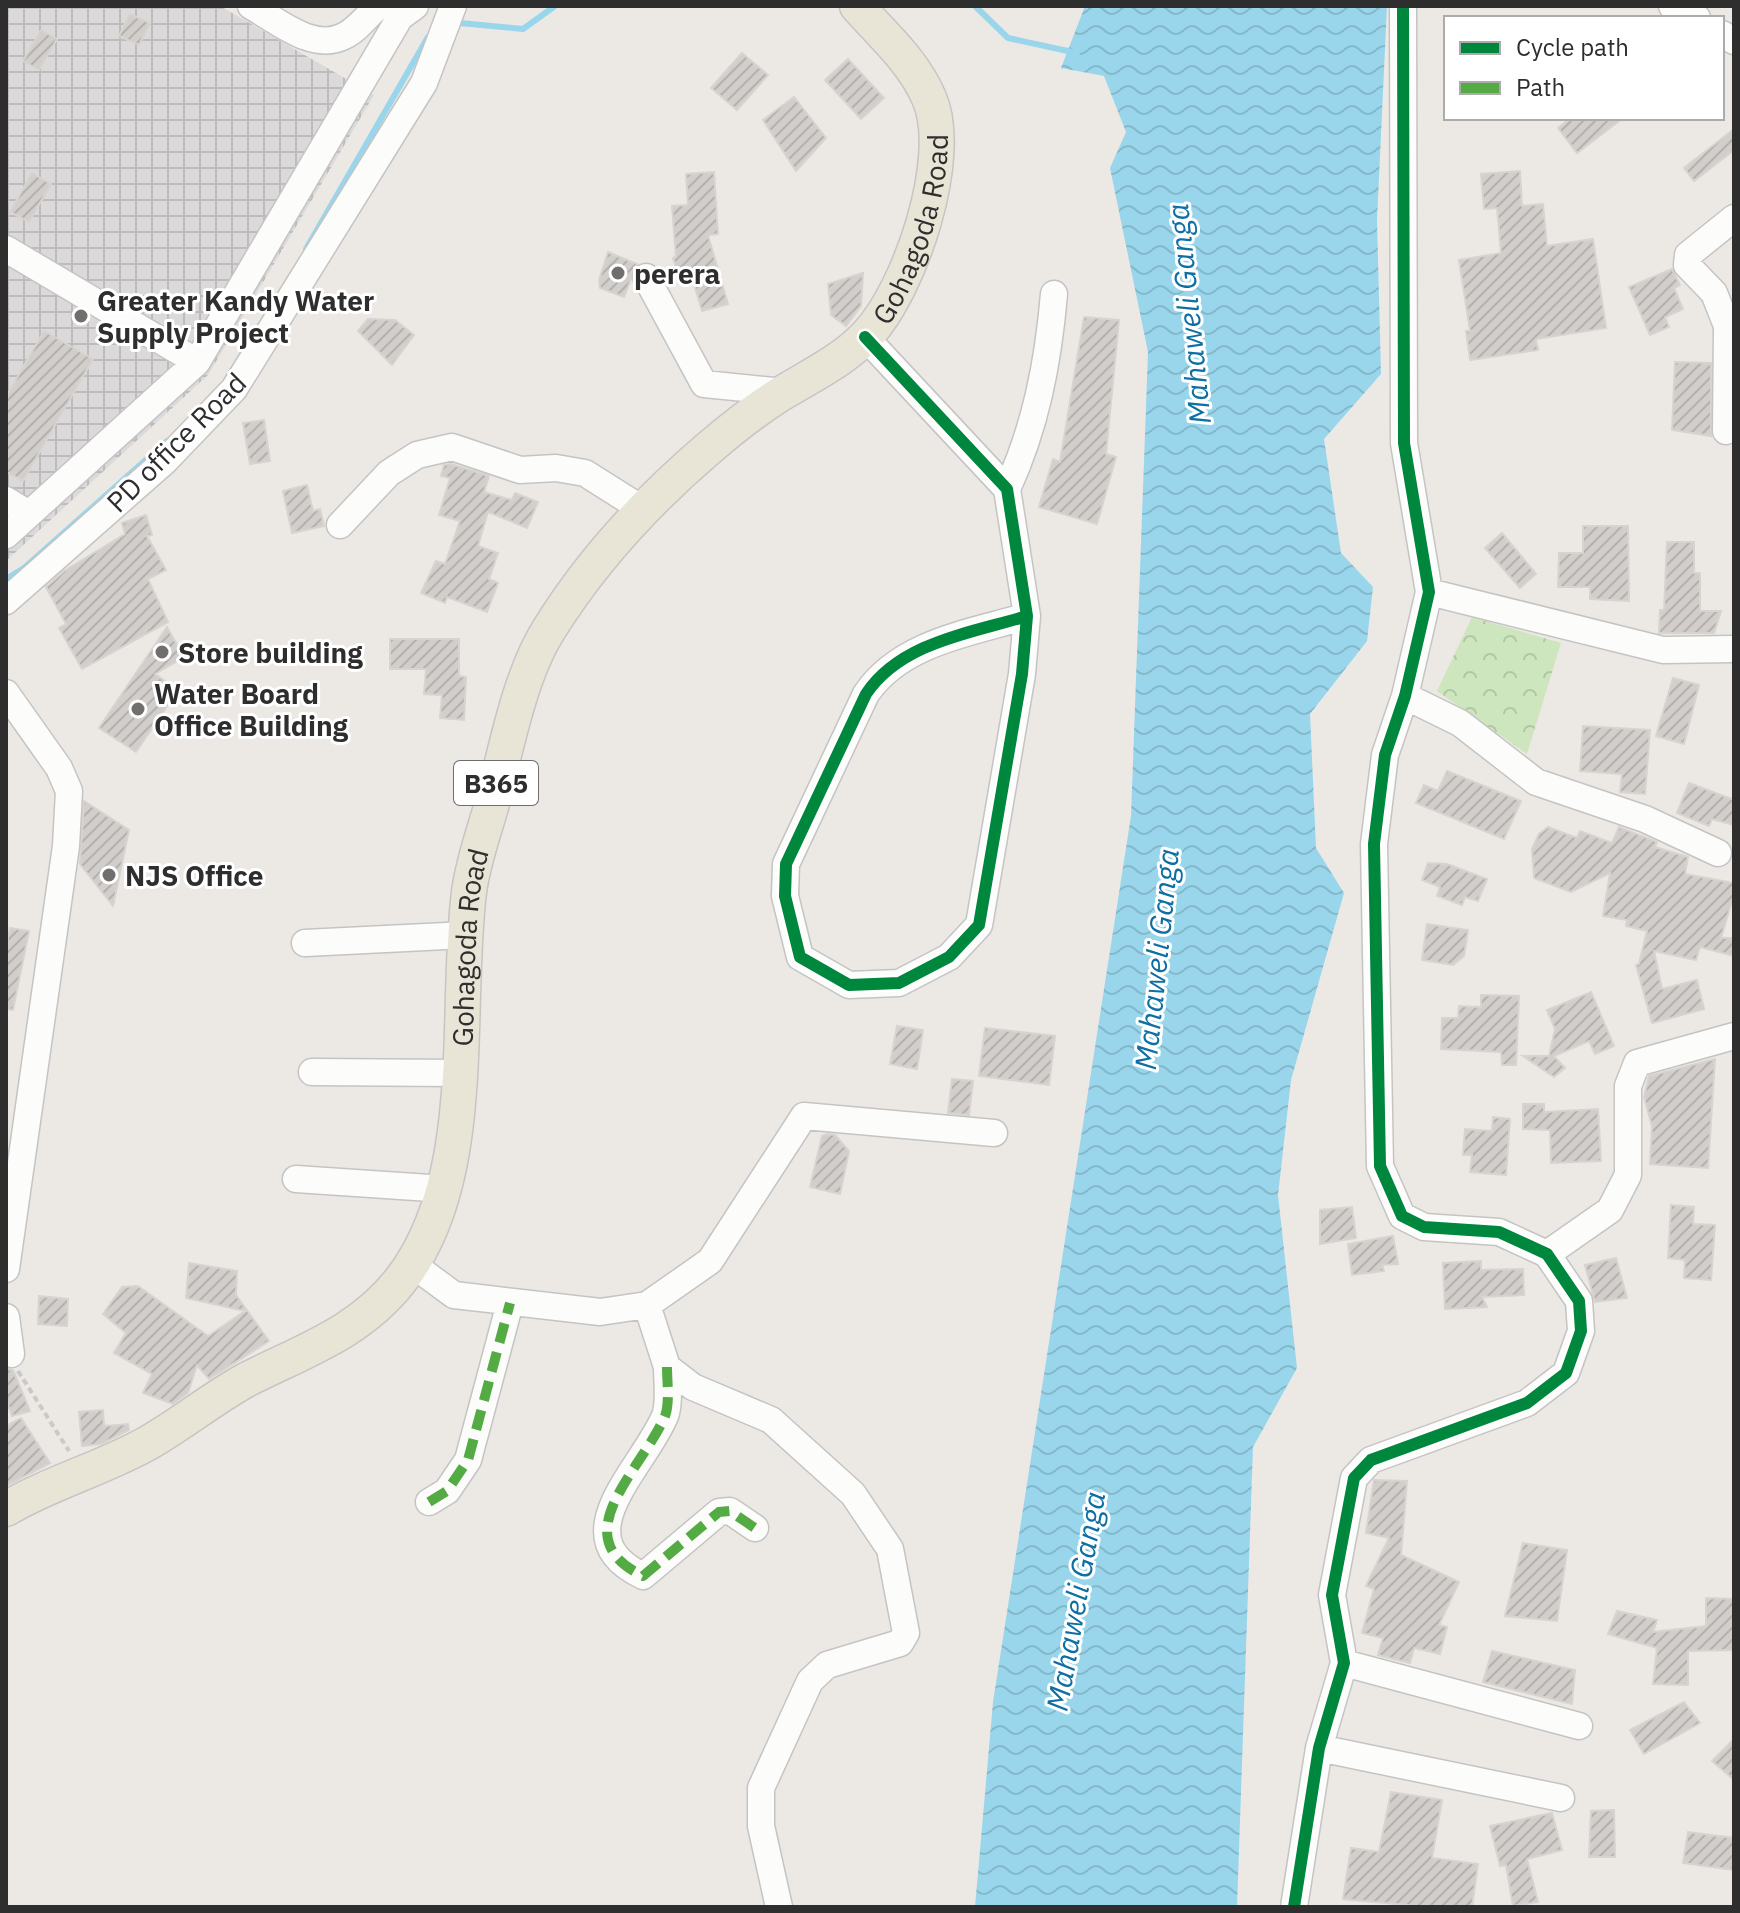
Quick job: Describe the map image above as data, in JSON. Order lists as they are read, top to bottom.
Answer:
{
  "streets": {
    "main road": ["Gohagoda Road", "B365"],
    "street": ["PD office Road"]
  },
  "water": ["Mahaweli Ganga"],
  "places": [
    "perera",
    "Greater Kandy Water Supply Project",
    "Store building",
    "Water Board Office Building",
    "NJS Office"
  ],
  "legend": ["Cycle path", "Path"]
}
